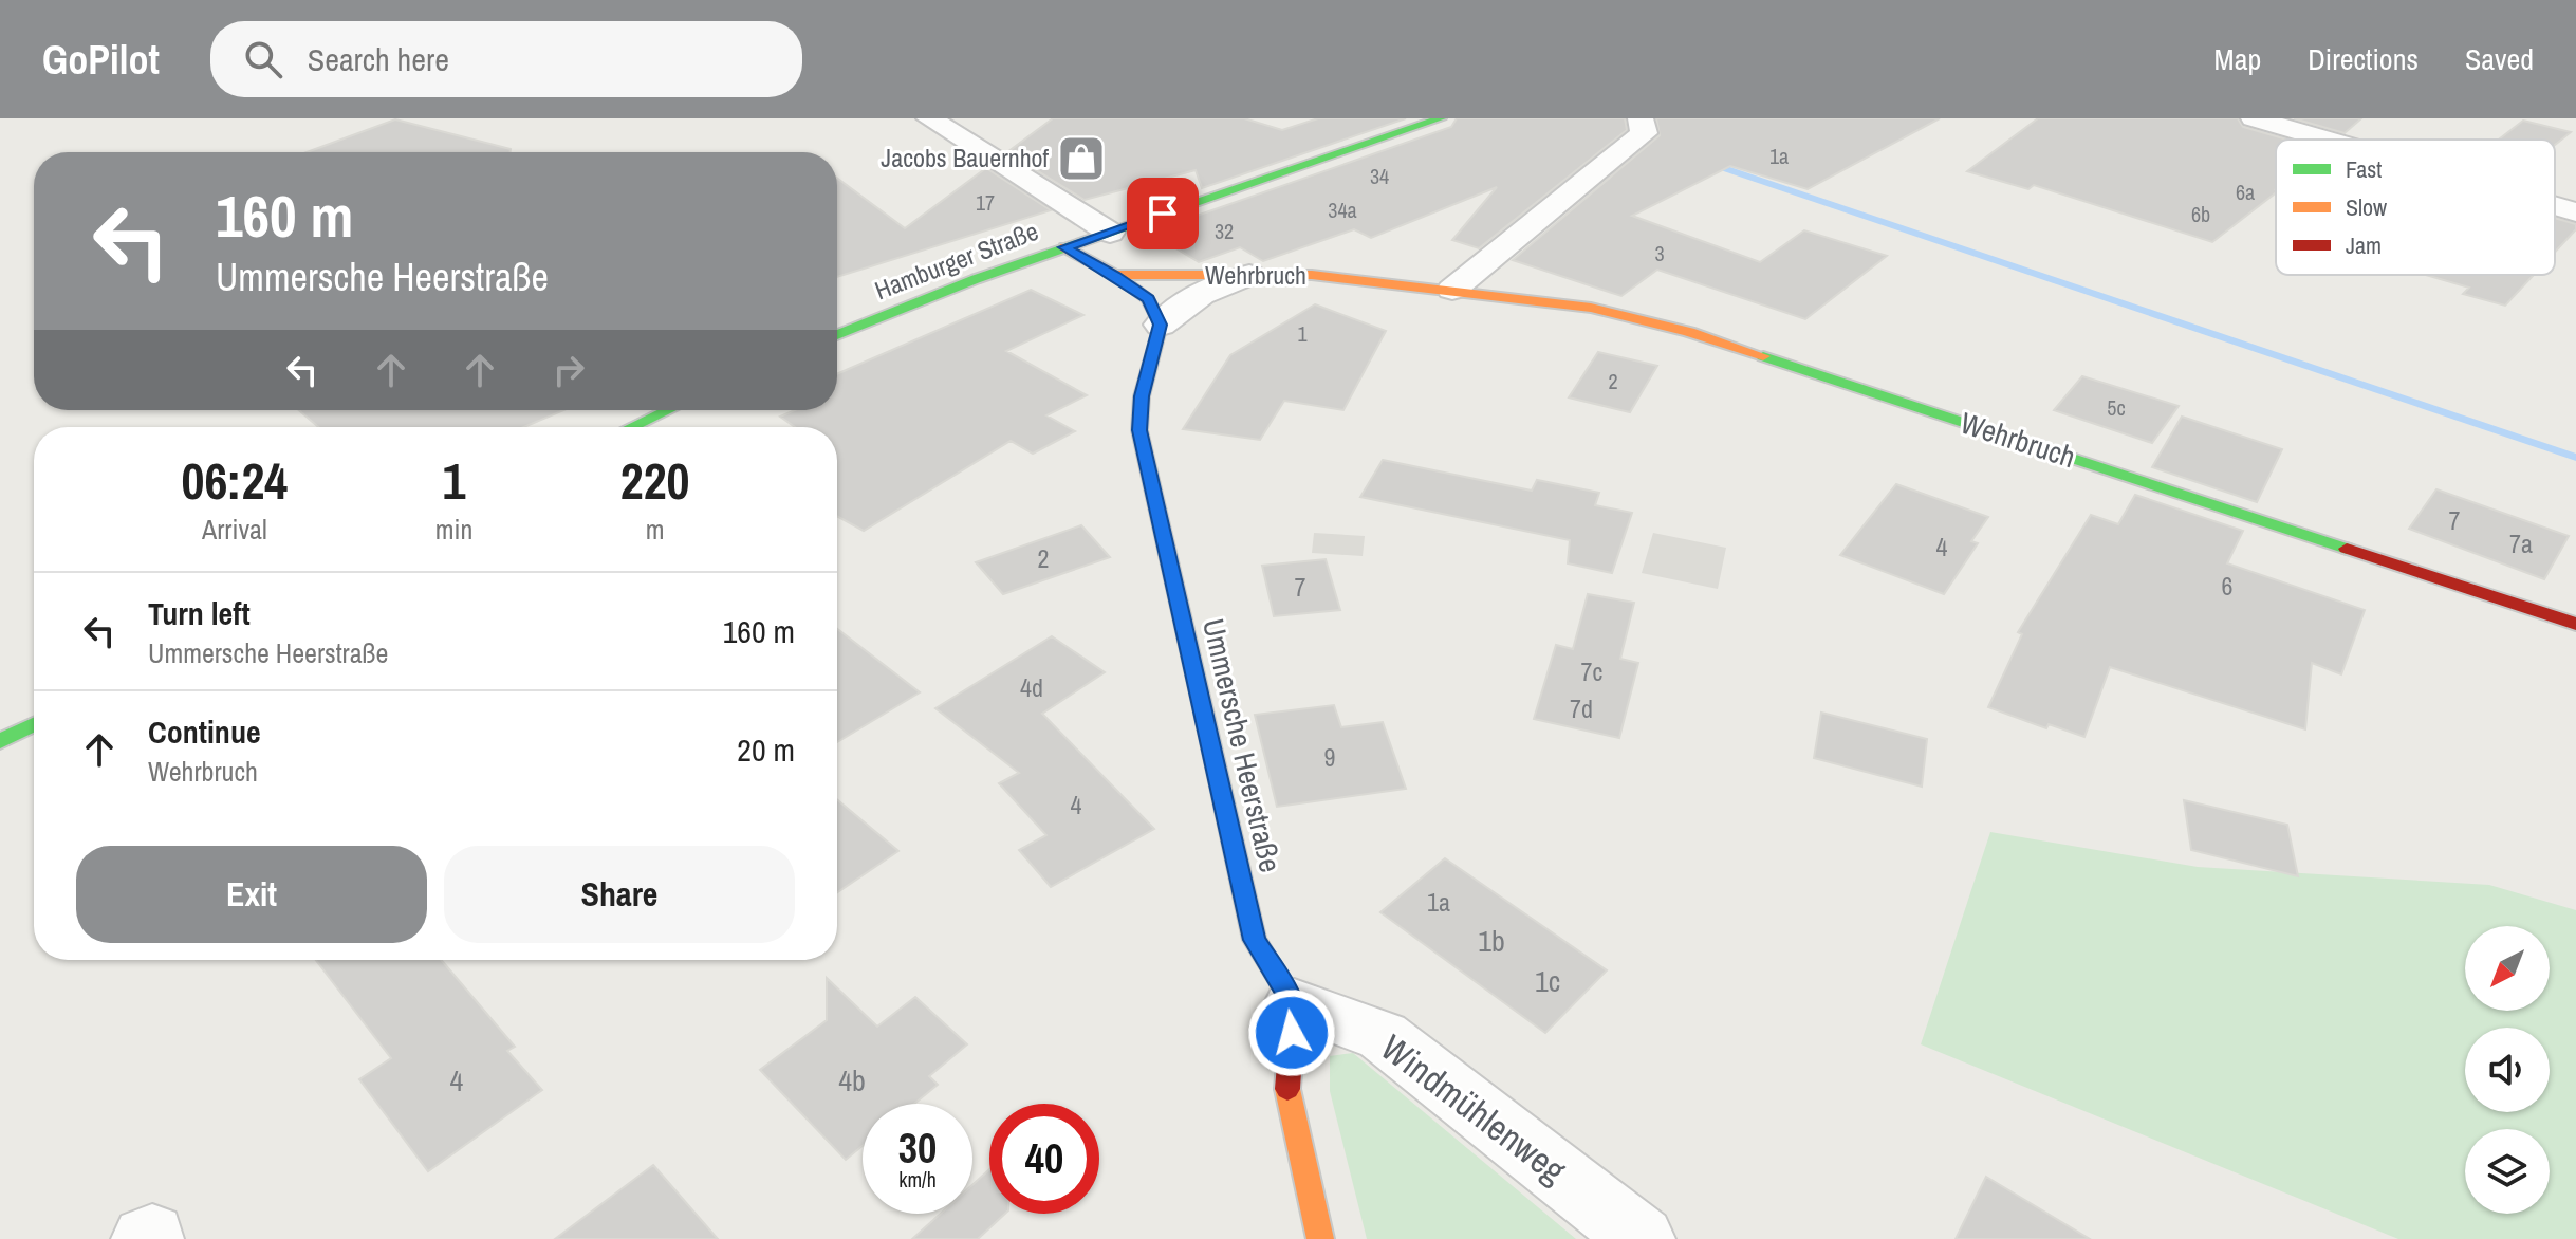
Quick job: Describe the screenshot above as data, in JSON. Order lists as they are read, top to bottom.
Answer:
{
  "streets": {
    "street": [
      "Hamburger Straße",
      "Wehrbruch",
      "Ummersche Heerstraße",
      "Windmühlenweg"
    ]
  },
  "crossings": [
    ["Hamburger Straße", "Wehrbruch"],
    ["Ummersche Heerstraße", "Windmühlenweg"]
  ],
  "places": {
    "shop": ["Jacobs Bauernhof"]
  },
  "house_numbers": [
    "1a",
    "34",
    "6a",
    "17",
    "34a",
    "6b",
    "32",
    "3",
    "1",
    "2",
    "5c",
    "7",
    "7a",
    "4",
    "2",
    "6",
    "7",
    "7c",
    "4d",
    "7d",
    "9",
    "4",
    "1a",
    "1b",
    "1c",
    "4",
    "4b"
  ],
  "legend": ["Fast", "Slow", "Jam"],
  "north": "bottom left",
  "page": {
    "header": "GoPilot",
    "search": "Search here",
    "nav": ["Map", "Directions", "Saved"],
    "turn": ["160 m", "Ummersche Heerstraße"],
    "eta": [
      "06:24",
      "Arrival",
      "1",
      "min",
      "220",
      "m"
    ],
    "list": [
      {
        "name": "Turn left",
        "note": "Ummersche Heerstraße",
        "value": "160 m"
      },
      {
        "name": "Continue",
        "note": "Wehrbruch",
        "value": "20 m"
      }
    ],
    "buttons": ["Exit", "Share"],
    "speed": "30 km/h",
    "limit": "40"
  }
}
